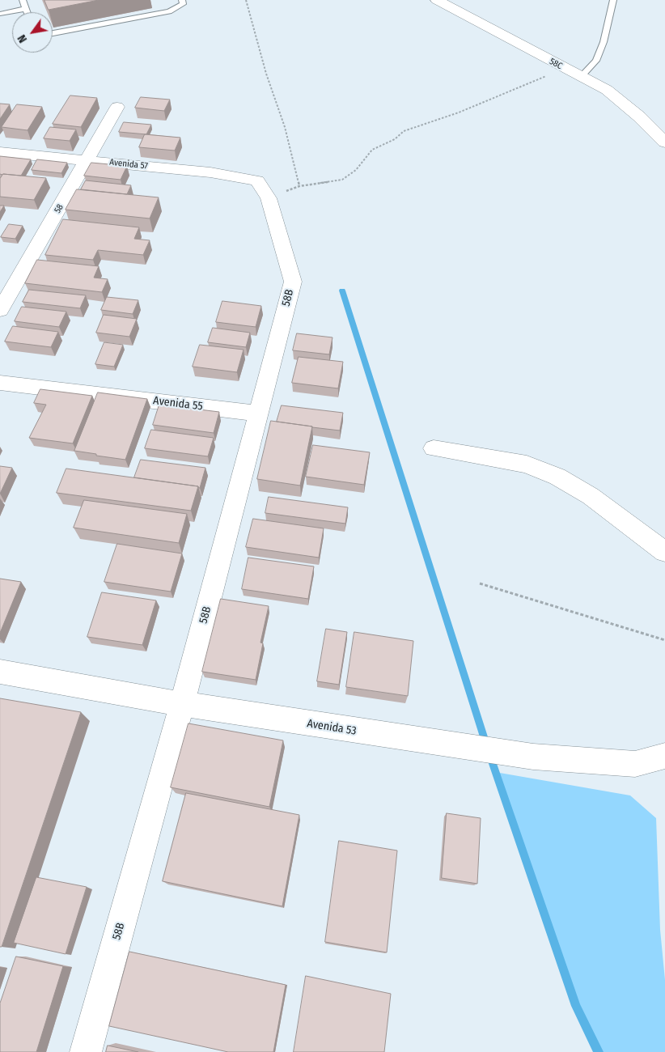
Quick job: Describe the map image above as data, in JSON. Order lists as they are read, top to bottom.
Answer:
{
  "streets": {
    "street": [
      "58C",
      "Avenida 57",
      "58",
      "58B",
      "Avenida 55",
      "Avenida 53"
    ]
  },
  "crossings": [
    ["Avenida 57", "58"],
    ["Avenida 57", "58B"],
    ["58B", "Avenida 55"],
    ["58B", "Avenida 53"]
  ],
  "north": "bottom left"
}
